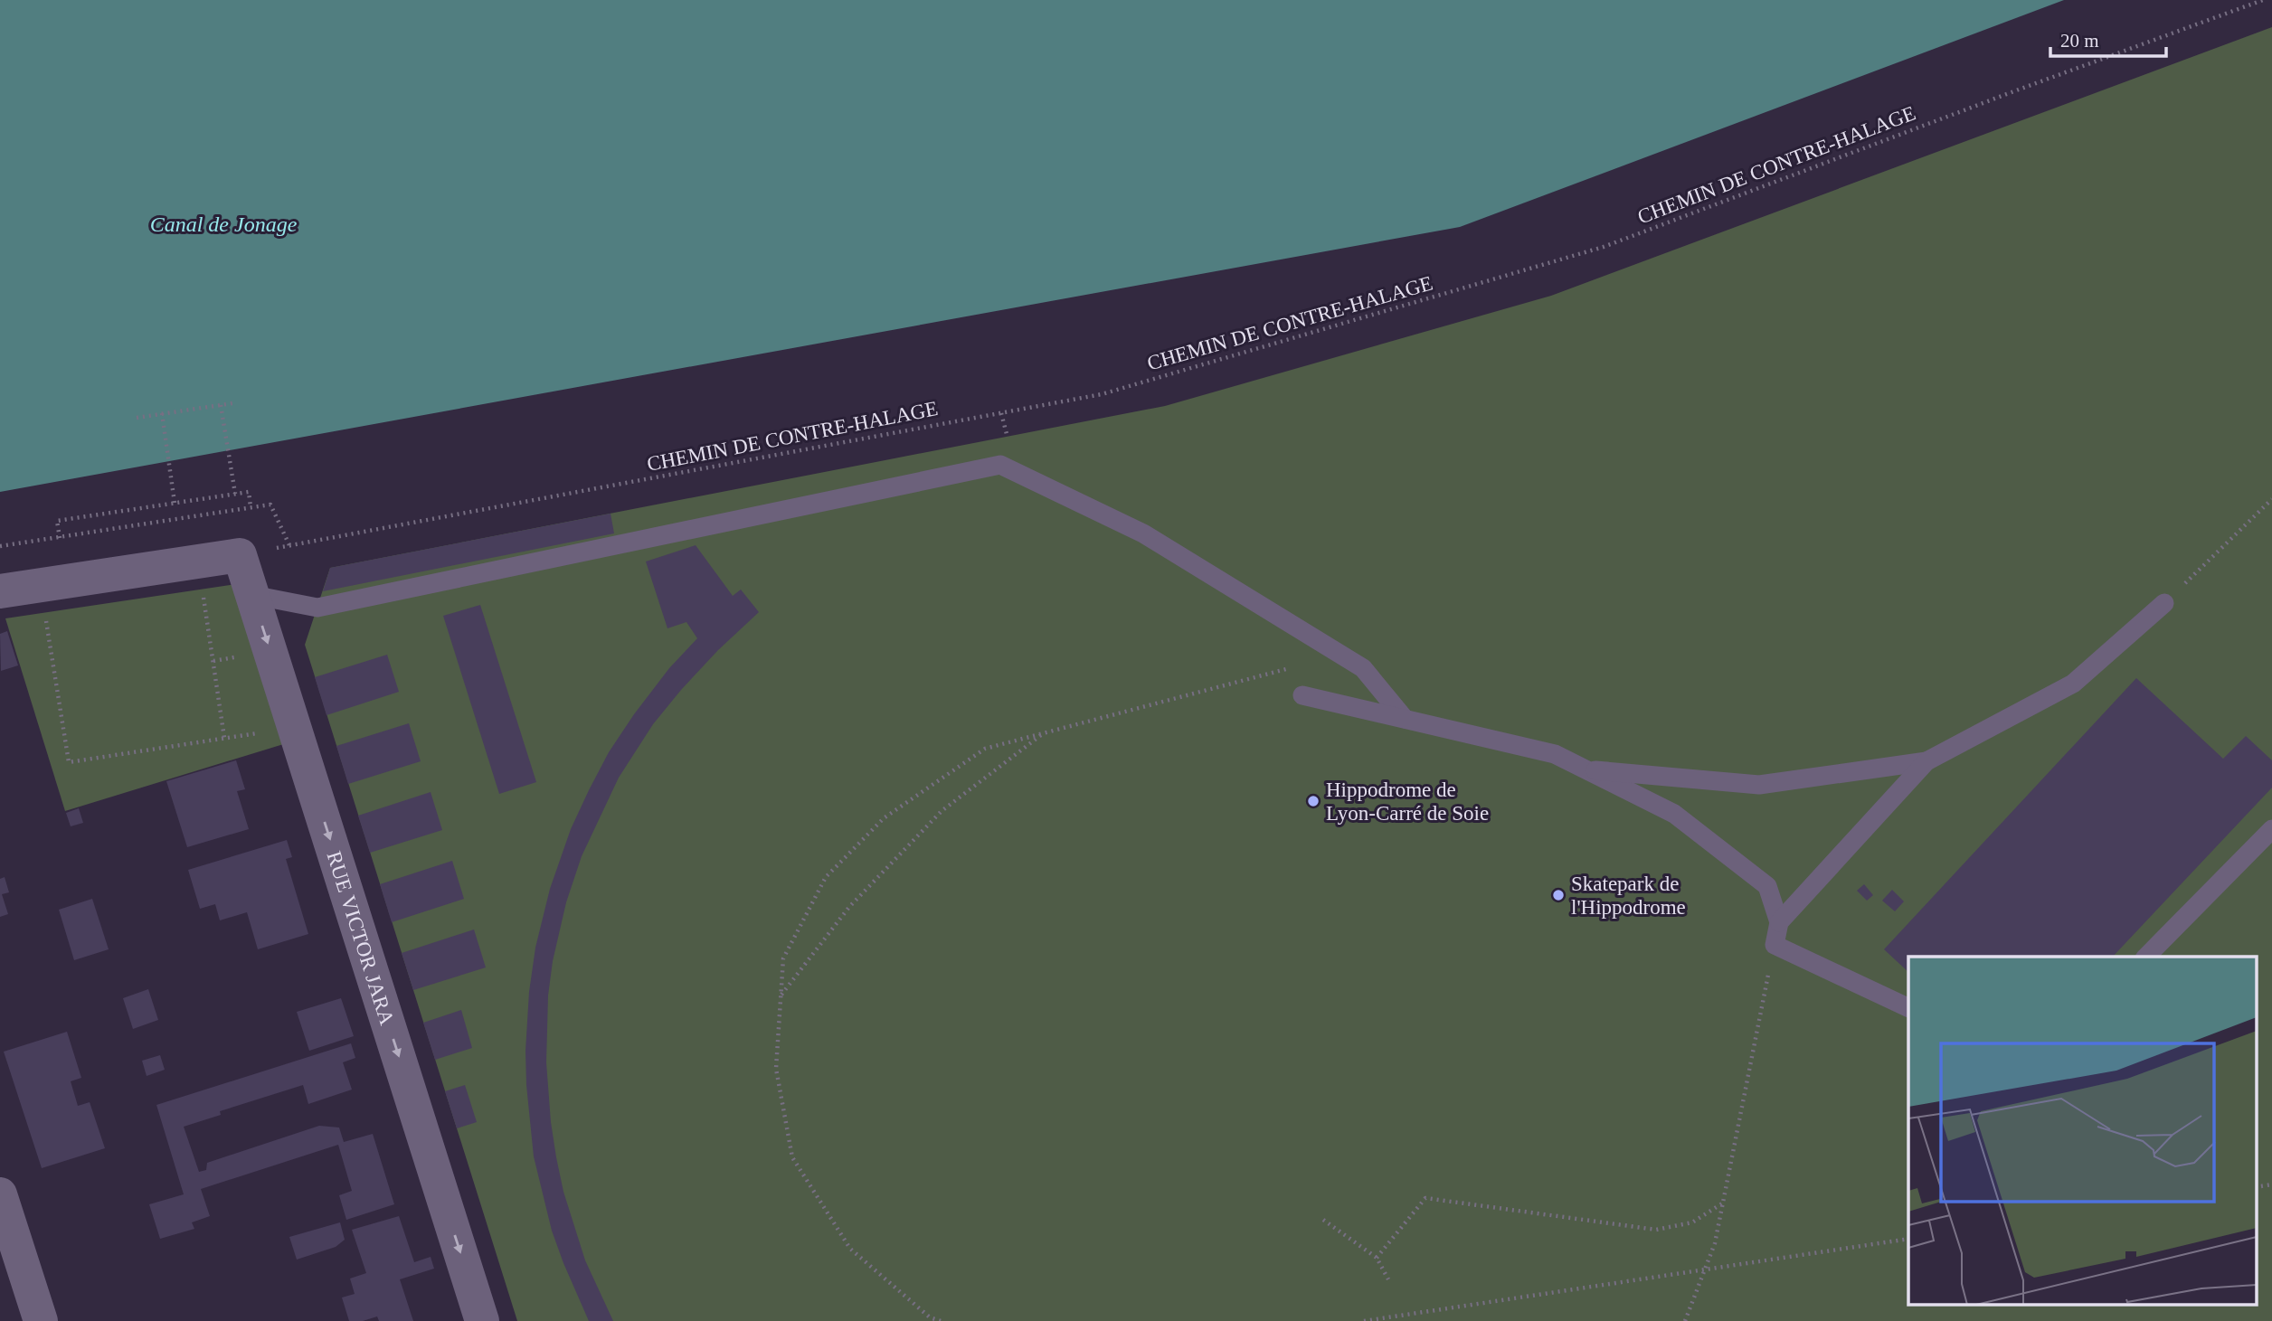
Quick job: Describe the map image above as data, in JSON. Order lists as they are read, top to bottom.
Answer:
{
  "streets": {
    "street": ["RUE VICTOR JARA"],
    "path": ["CHEMIN DE CONTRE-HALAGE"]
  },
  "one_way": ["RUE VICTOR JARA"],
  "water": ["Canal de Jonage"],
  "places": ["Hippodrome de Lyon-Carré de Soie", "Skatepark de l'Hippodrome"],
  "scale_bar": "20 m"
}
